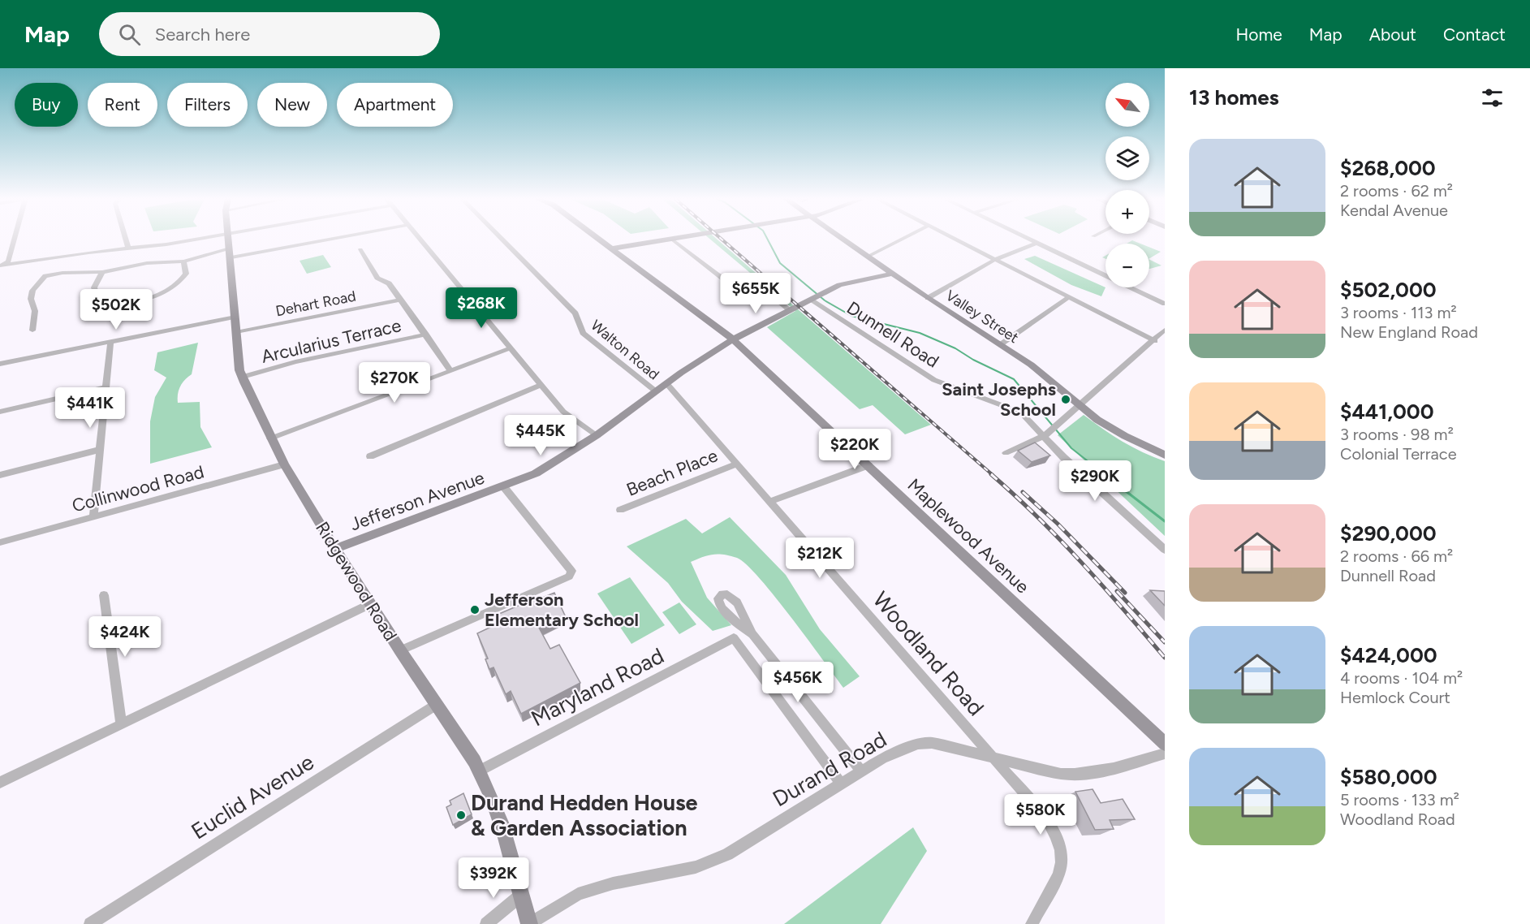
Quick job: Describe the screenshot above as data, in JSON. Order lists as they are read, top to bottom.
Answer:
{
  "streets": {
    "street": [
      "Dehart Road",
      "Valley Street",
      "Dunnell Road",
      "Arcularius Terrace",
      "Walton Road",
      "Beach Place",
      "Collinwood Road",
      "Jefferson Avenue",
      "Maplewood Avenue",
      "Ridgewood Road",
      "Woodland Road",
      "Maryland Road",
      "Durand Road",
      "Euclid Avenue"
    ]
  },
  "crossings": [
    ["Dehart Road", "Ridgewood Road"],
    ["Valley Street", "Jefferson Avenue"],
    ["Dunnell Road", "Jefferson Avenue"],
    ["Arcularius Terrace", "Ridgewood Road"],
    ["Walton Road", "Jefferson Avenue"],
    ["Beach Place", "Woodland Road"],
    ["Collinwood Road", "Ridgewood Road"],
    ["Jefferson Avenue", "Maplewood Avenue"],
    ["Jefferson Avenue", "Ridgewood Road"],
    ["Jefferson Avenue", "Woodland Road"],
    ["Ridgewood Road", "Maryland Road"],
    ["Ridgewood Road", "Durand Road"],
    ["Ridgewood Road", "Euclid Avenue"],
    ["Woodland Road", "Durand Road"],
    ["Maryland Road", "Durand Road"]
  ],
  "places": ["Saint Josephs School", "Jefferson Elementary School", "Durand Hedden House & Garden Association"],
  "north": "top left",
  "page": {
    "header": "Map",
    "search": "Search here",
    "nav": [
      "Home",
      "Map",
      "About",
      "Contact"
    ],
    "heading": "13 homes",
    "map_buttons": ["+", "−"],
    "chip": [
      "Buy",
      "Rent",
      "Filters",
      "New",
      "Apartment"
    ],
    "list": [
      {
        "name": "$268,000",
        "note": "2 rooms · 62 m² · Kendal Avenue"
      },
      {
        "name": "$502,000",
        "note": "3 rooms · 113 m² · New England Road"
      },
      {
        "name": "$441,000",
        "note": "3 rooms · 98 m² · Colonial Terrace"
      },
      {
        "name": "$290,000",
        "note": "2 rooms · 66 m² · Dunnell Road"
      },
      {
        "name": "$424,000",
        "note": "4 rooms · 104 m² · Hemlock Court"
      },
      {
        "name": "$580,000",
        "note": "5 rooms · 133 m² · Woodland Road"
      }
    ],
    "price": [
      "$655K",
      "$268K",
      "$502K",
      "$270K",
      "$441K",
      "$445K",
      "$220K",
      "$290K",
      "$212K",
      "$424K",
      "$456K",
      "$580K",
      "$392K"
    ]
  }
}
